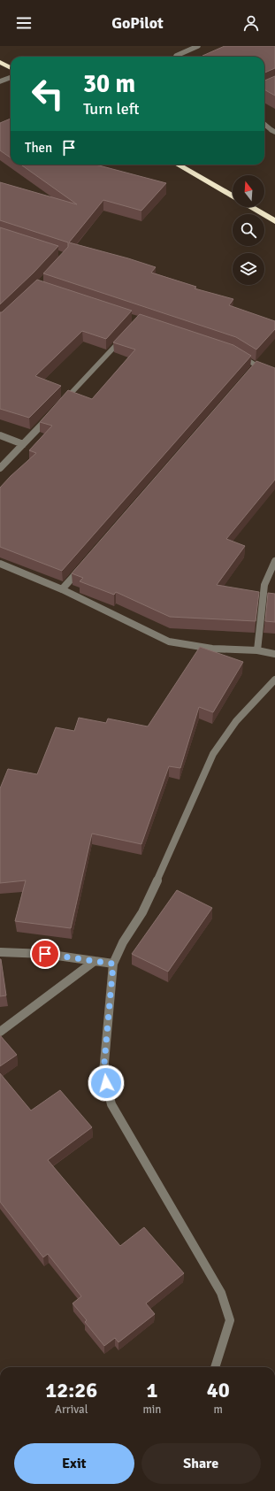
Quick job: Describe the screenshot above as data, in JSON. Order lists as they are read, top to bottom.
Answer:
{
  "north": "top",
  "page": {
    "header": "GoPilot",
    "turn": ["30 m", "Turn left"],
    "then": "Then",
    "eta": [
      "12:26",
      "Arrival",
      "1",
      "min",
      "40",
      "m"
    ],
    "buttons": ["Exit", "Share"]
  }
}
